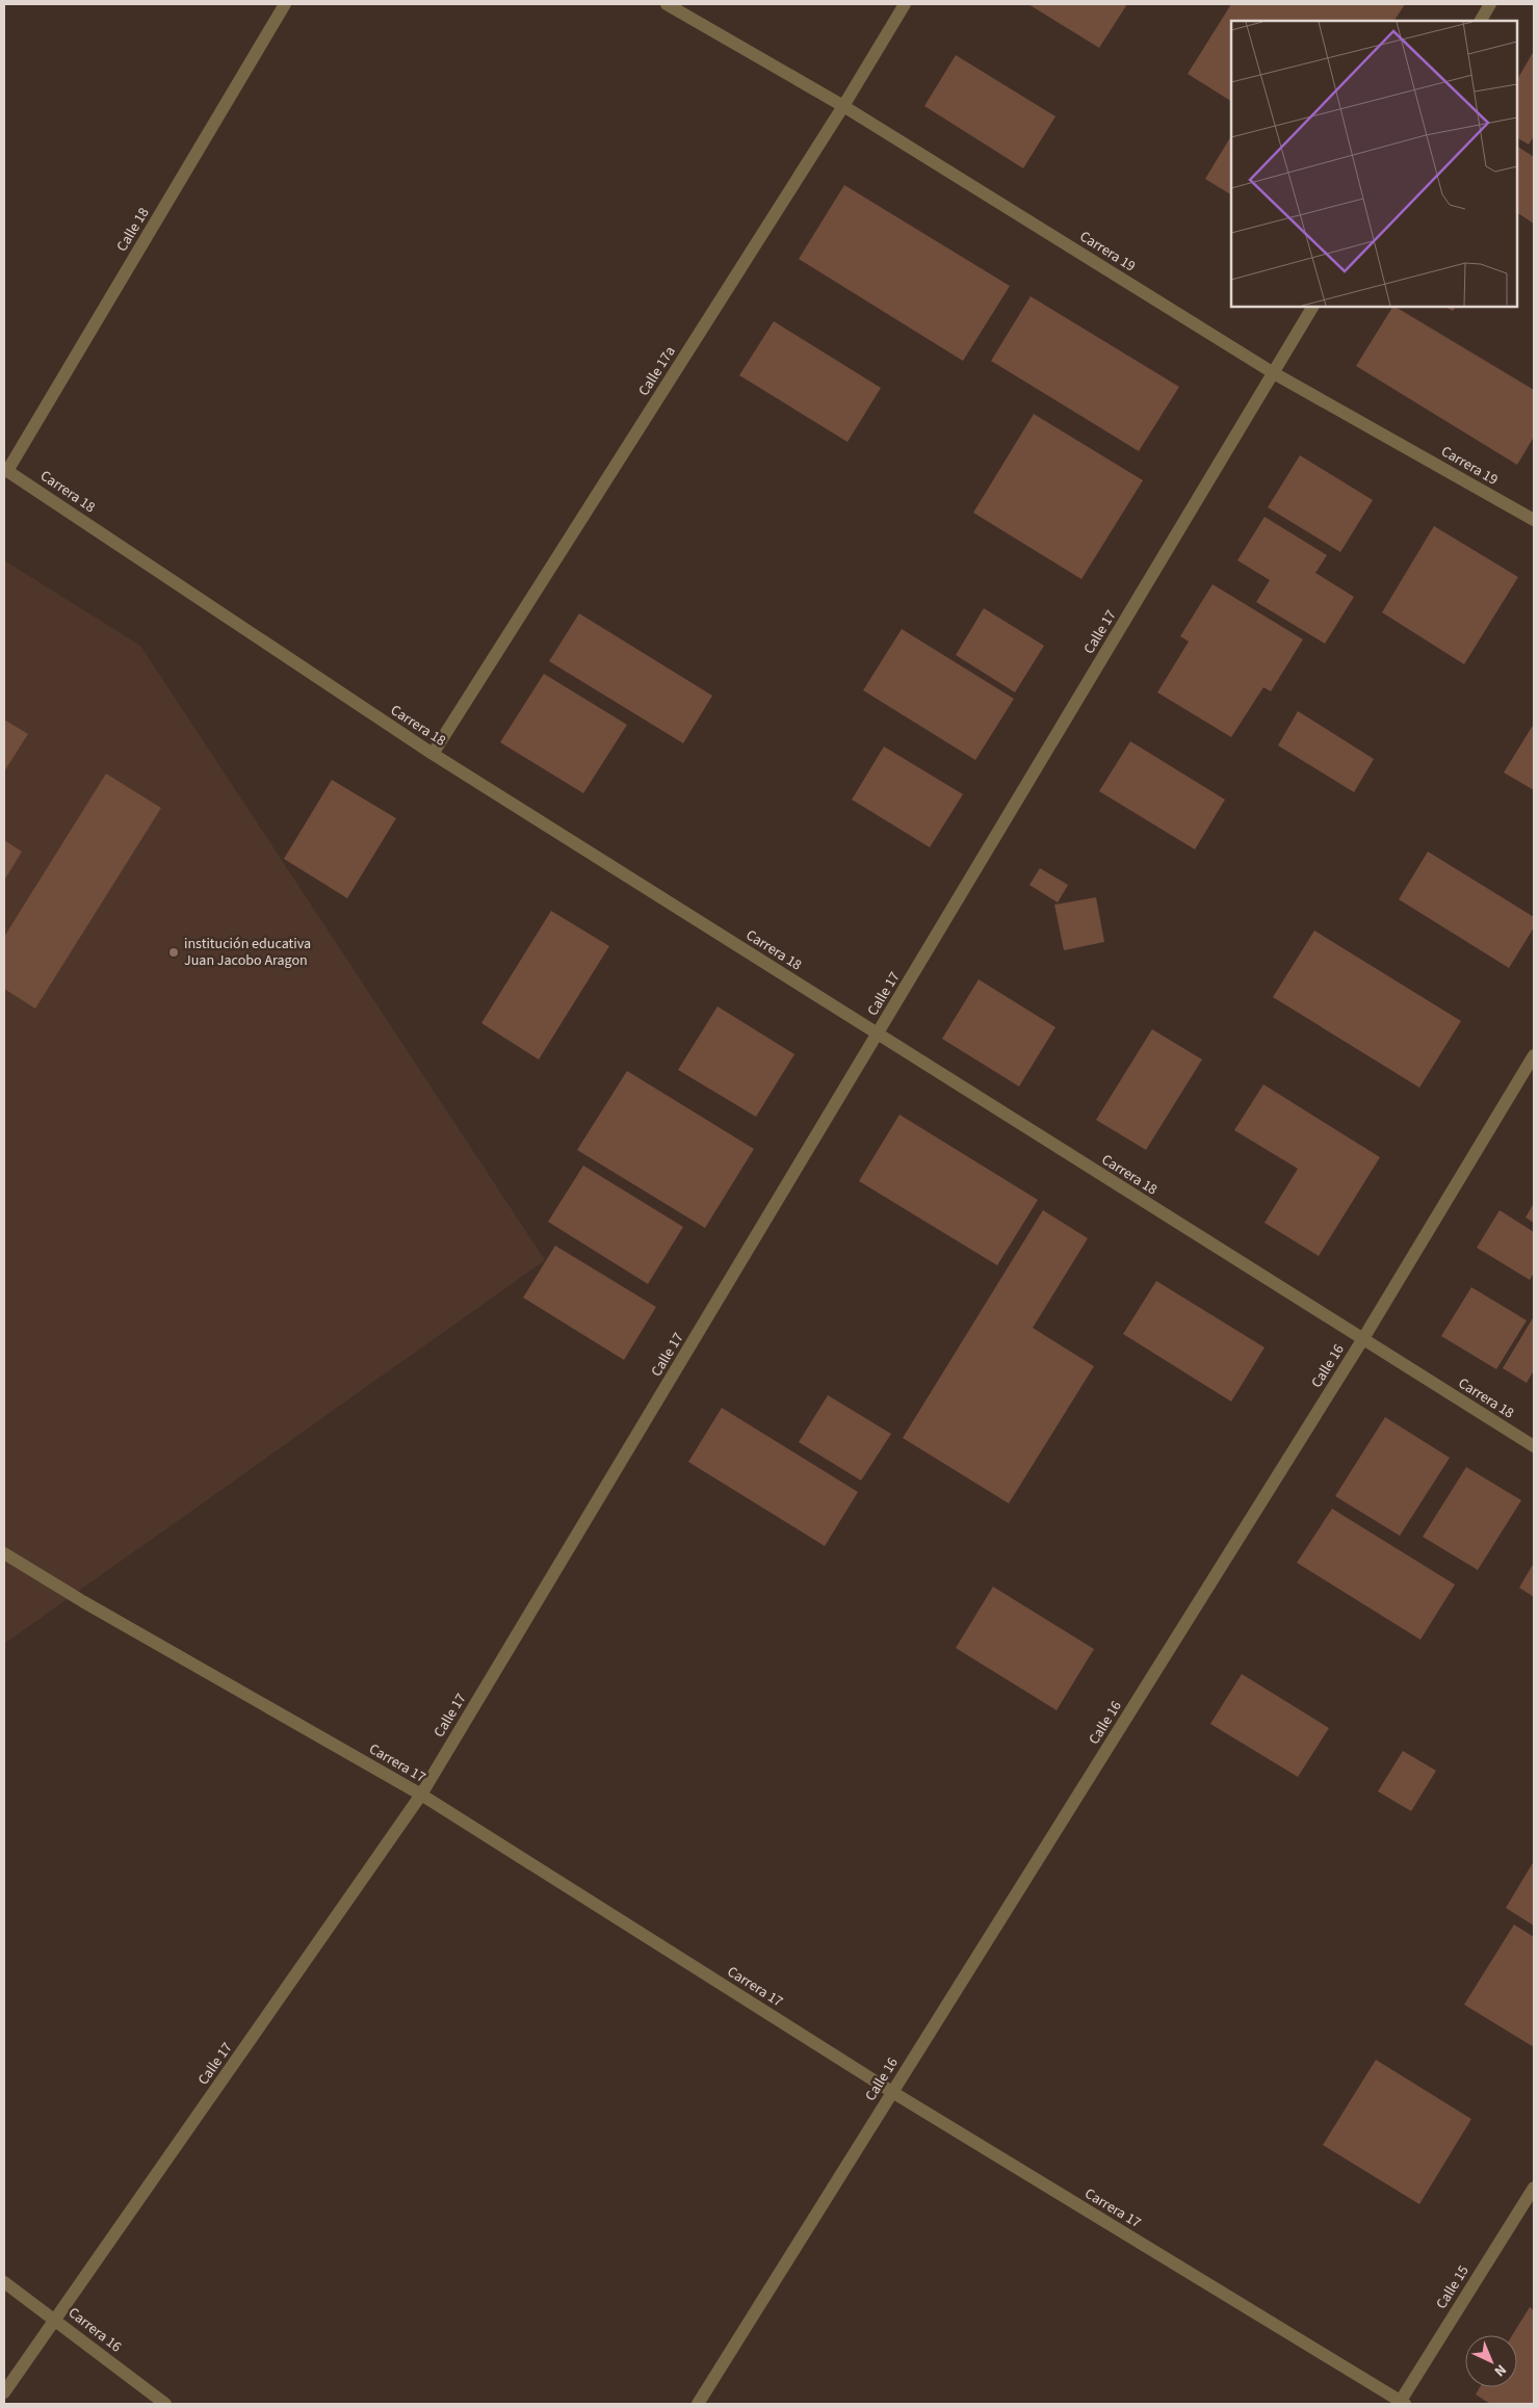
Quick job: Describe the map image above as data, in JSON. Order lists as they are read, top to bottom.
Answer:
{
  "streets": {
    "street": [
      "Calle 18",
      "Carrera 19",
      "Calle 17a",
      "Carrera 18",
      "Calle 17",
      "Calle 16",
      "Carrera 17",
      "Calle 15",
      "Carrera 16"
    ]
  },
  "crossings": [
    ["Calle 18", "Carrera 18"],
    ["Carrera 19", "Calle 17a"],
    ["Carrera 19", "Calle 17"],
    ["Calle 17a", "Carrera 18"],
    ["Carrera 18", "Calle 17"],
    ["Carrera 18", "Calle 16"],
    ["Calle 17", "Carrera 17"],
    ["Calle 17", "Carrera 16"],
    ["Calle 16", "Carrera 17"],
    ["Carrera 17", "Calle 15"]
  ],
  "places": ["institución educativa Juan Jacobo Aragon"],
  "north": "bottom right"
}
